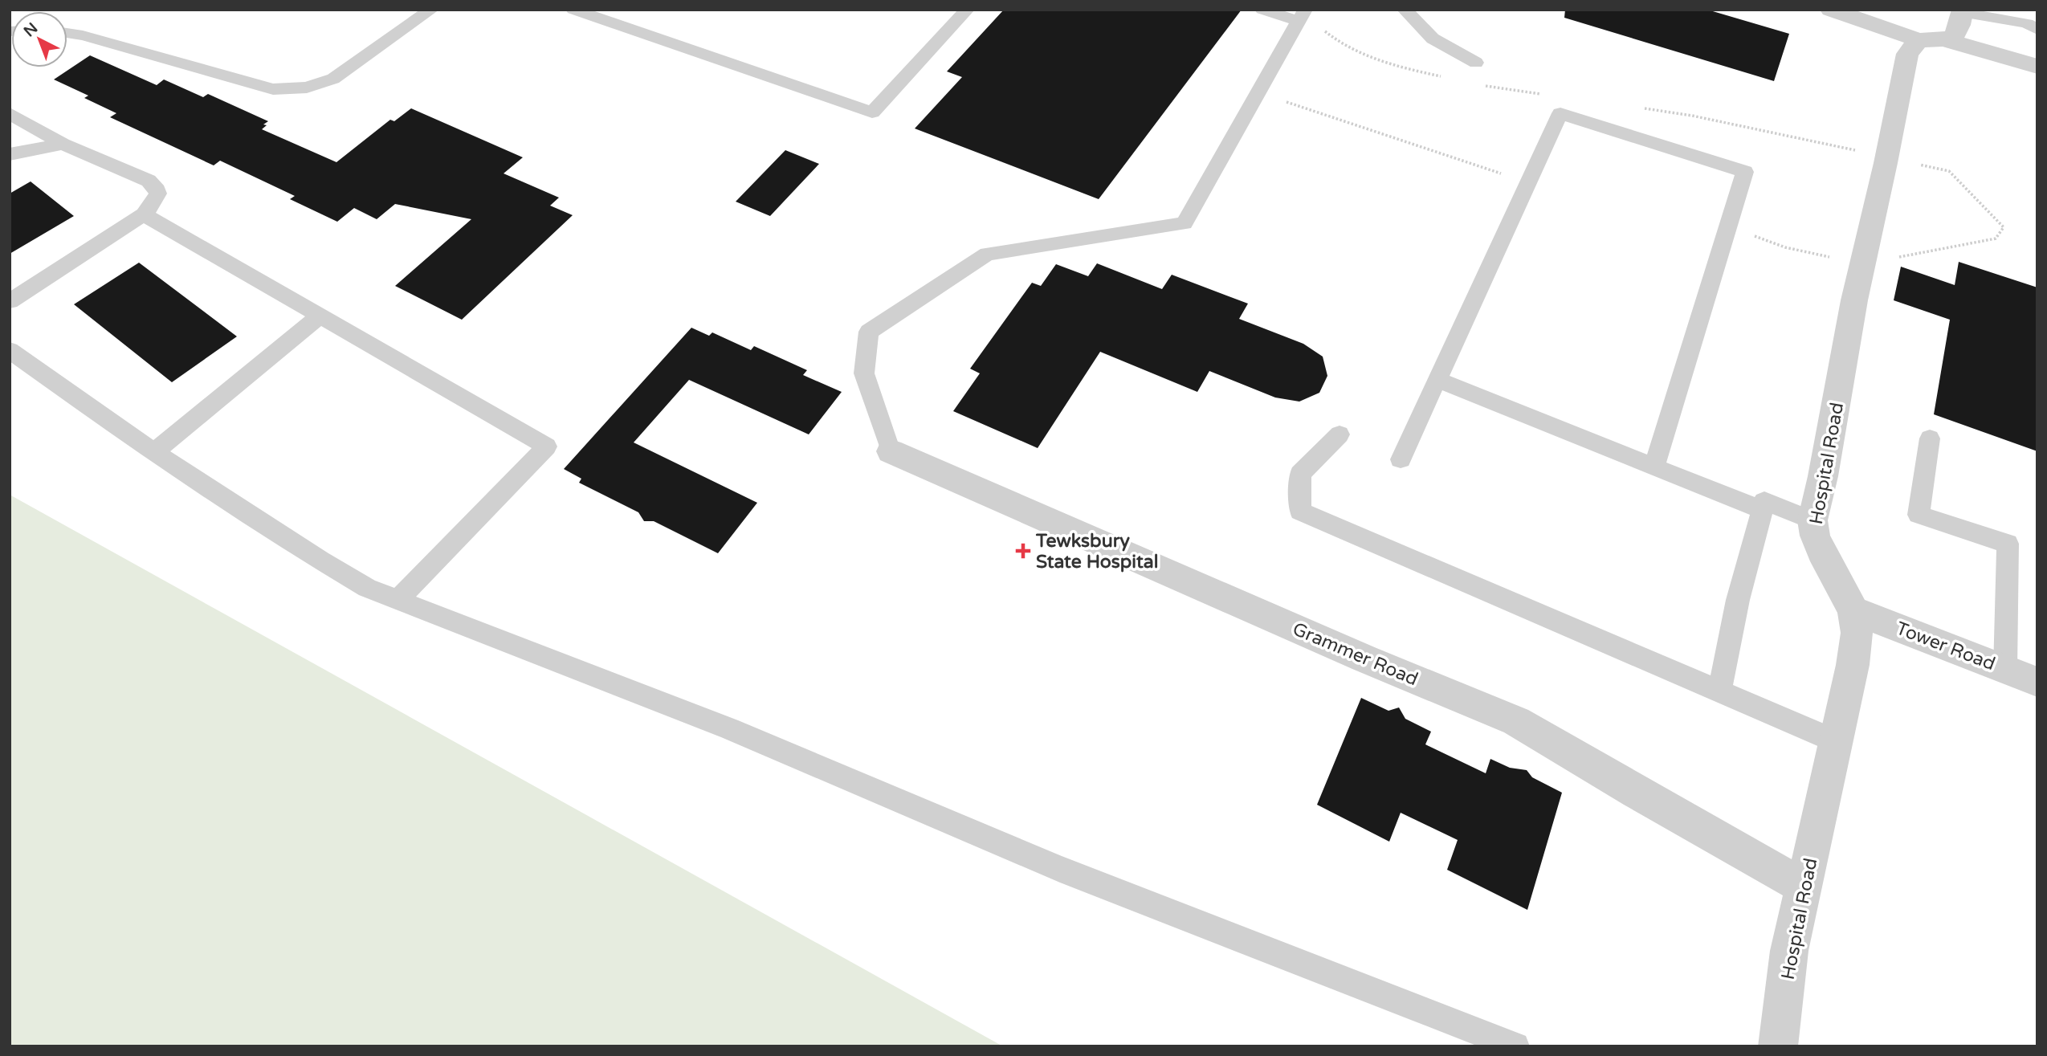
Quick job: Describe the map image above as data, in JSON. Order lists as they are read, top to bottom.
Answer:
{
  "streets": {
    "street": ["Hospital Road", "Tower Road", "Grammer Road"]
  },
  "crossings": [
    ["Hospital Road", "Tower Road"],
    ["Hospital Road", "Grammer Road"]
  ],
  "places": {
    "health": ["Tewksbury State Hospital"]
  },
  "north": "top left"
}
